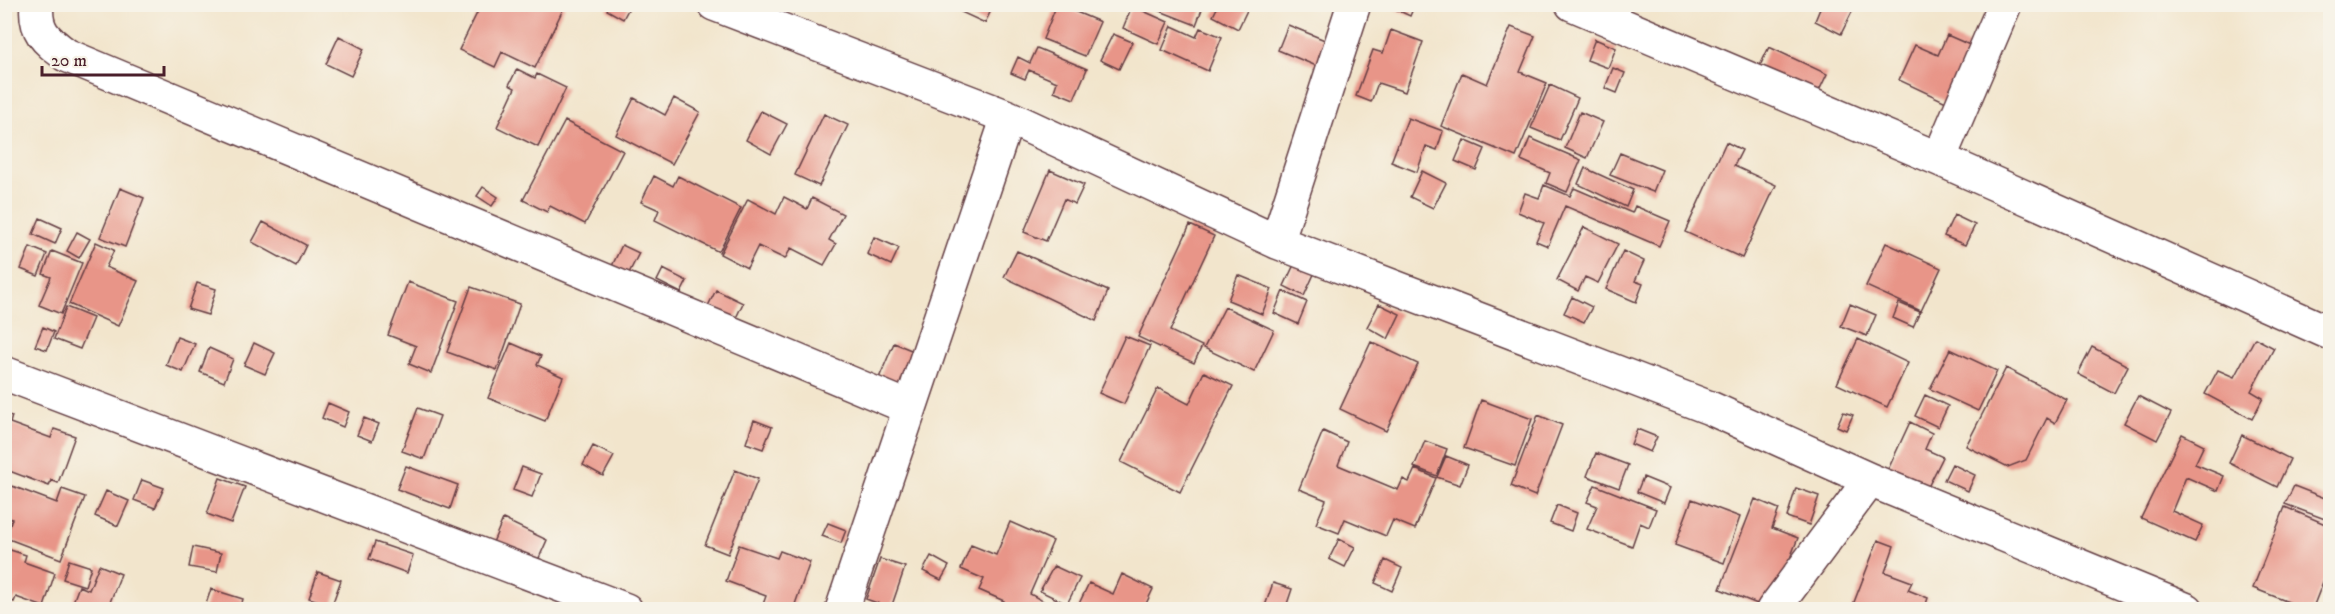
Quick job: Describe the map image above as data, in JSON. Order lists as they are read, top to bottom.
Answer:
{
  "scale_bar": "20 m"
}
